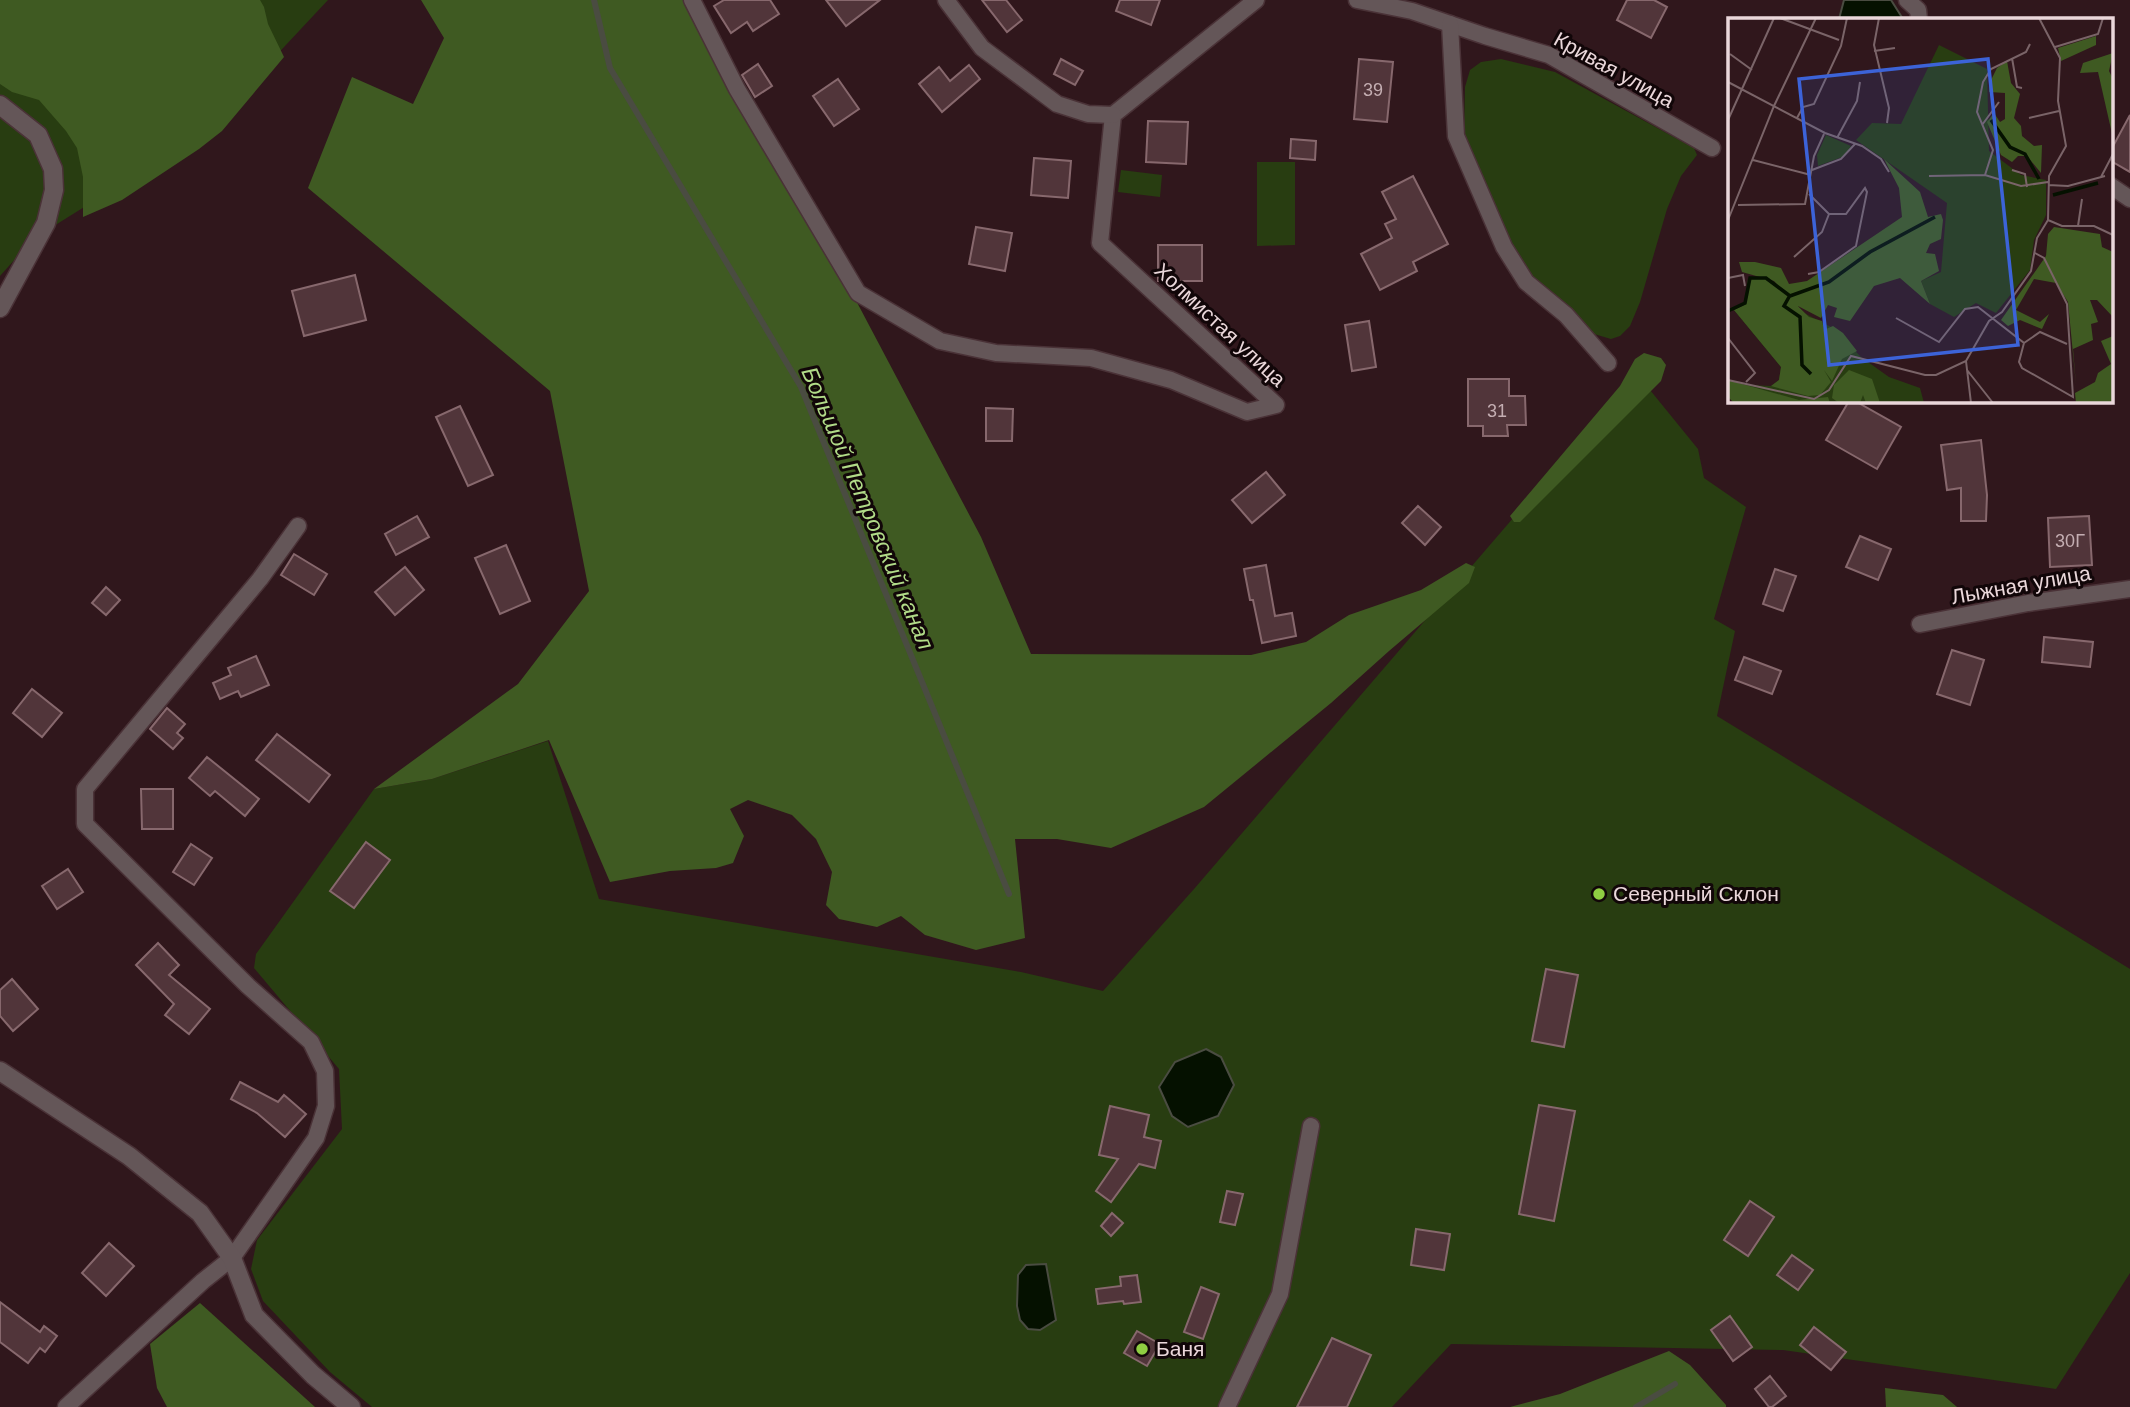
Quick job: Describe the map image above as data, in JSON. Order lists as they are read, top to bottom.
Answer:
{
  "streets": {
    "street": ["Кривая улица", "Холмистая улица", "Лыжная улица"]
  },
  "water": ["Большой Петровский канал"],
  "places": ["Северный Склон", "Баня"],
  "house_numbers": ["39", "31", "30Г"]
}
